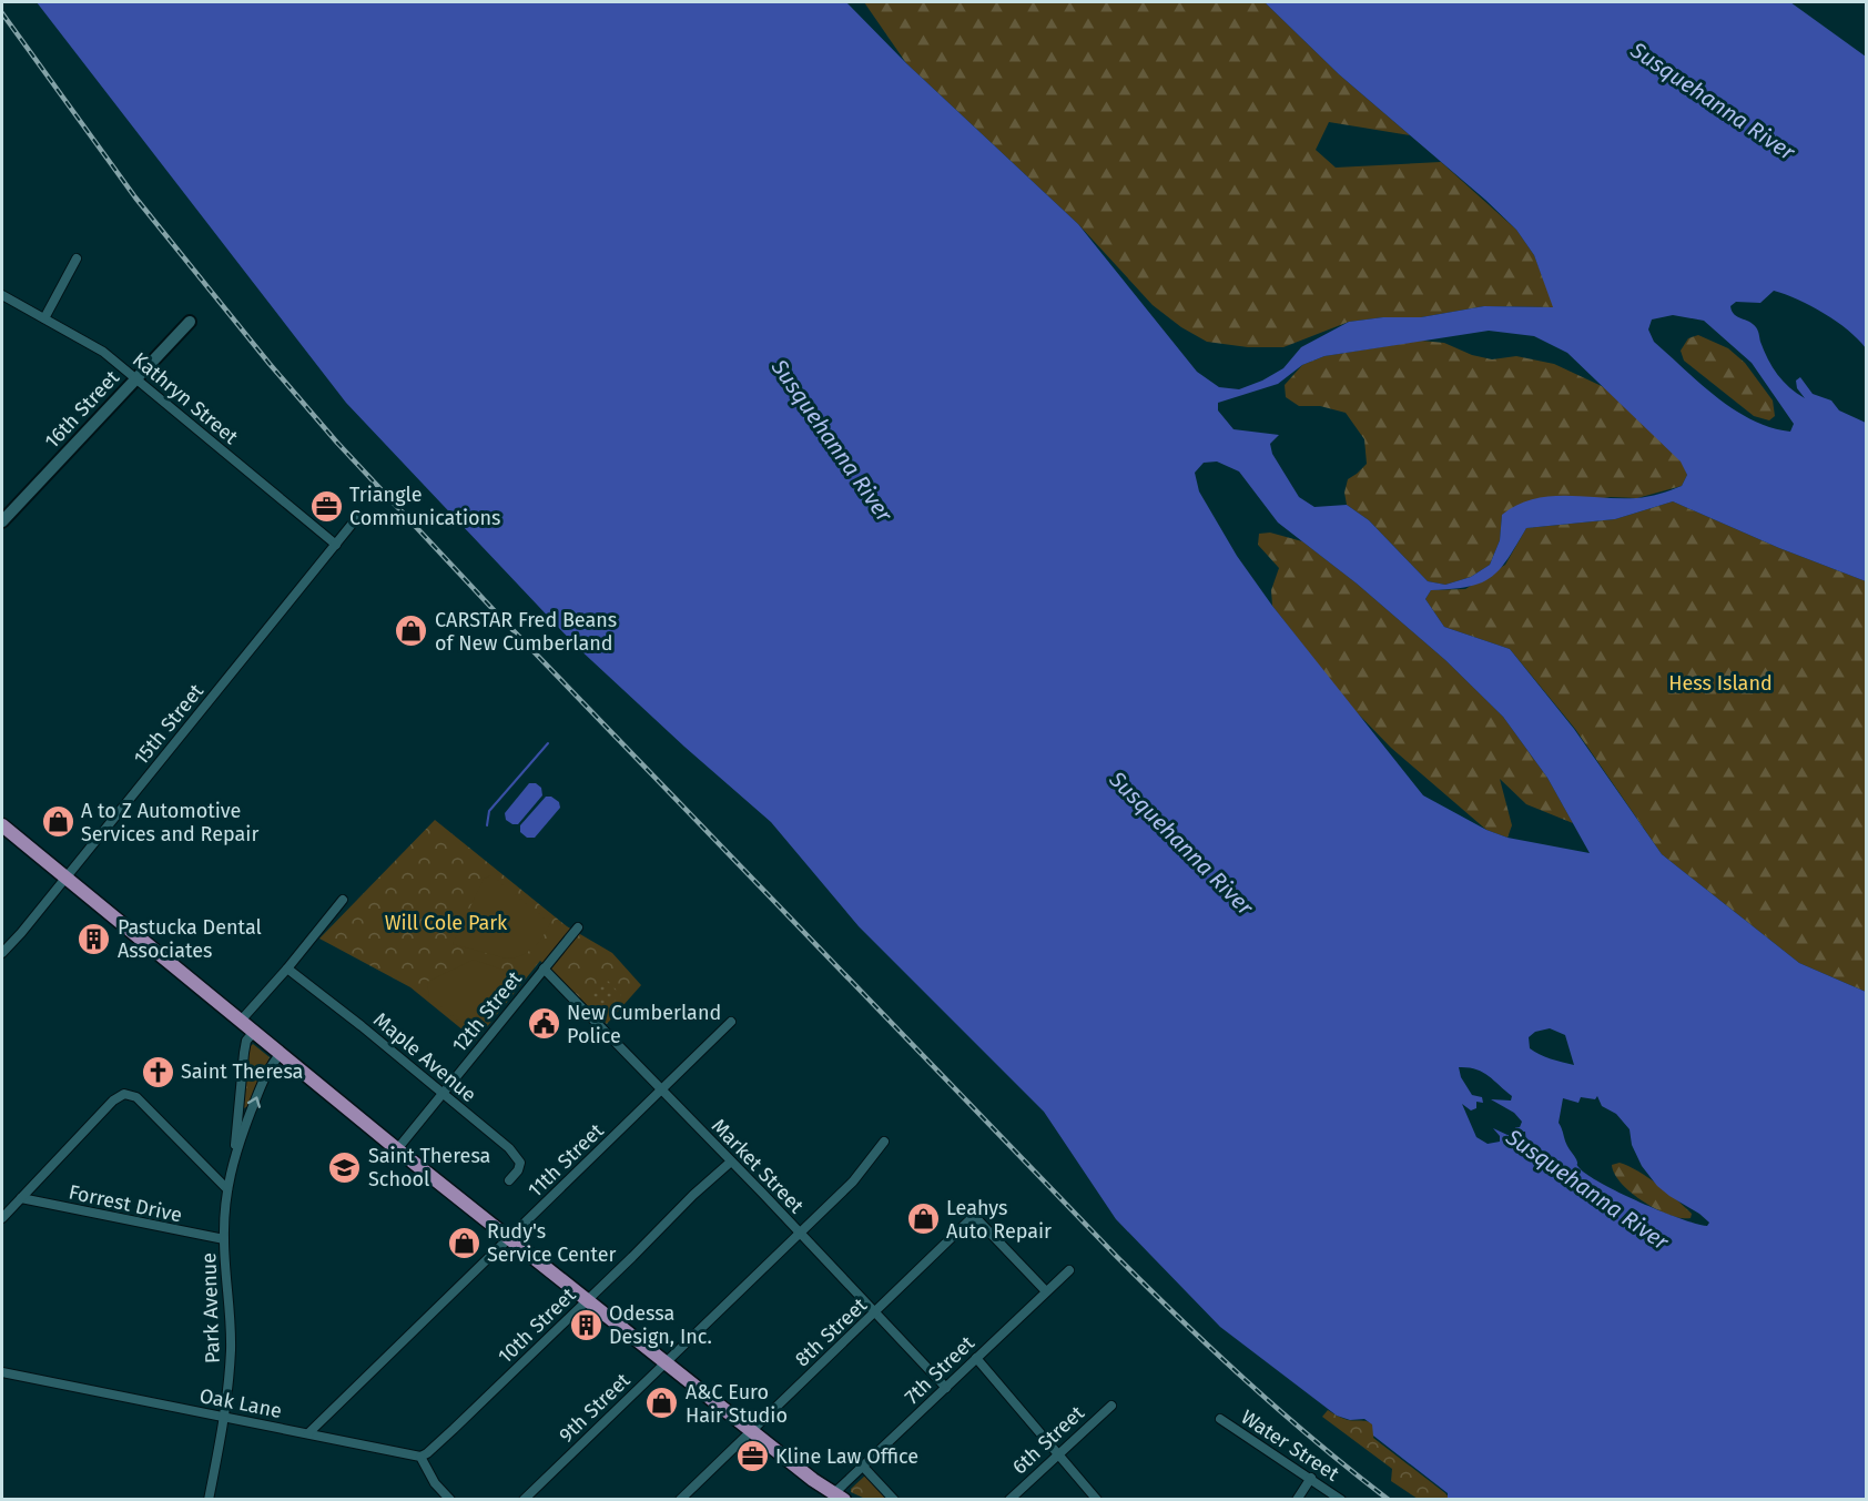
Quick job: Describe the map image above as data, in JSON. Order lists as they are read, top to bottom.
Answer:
{
  "streets": {
    "street": [
      "Kathryn Street",
      "16th Street",
      "15th Street",
      "12th Street",
      "Maple Avenue",
      "11th Street",
      "Market Street",
      "Forrest Drive",
      "Park Avenue",
      "10th Street",
      "8th Street",
      "7th Street",
      "Oak Lane",
      "9th Street",
      "6th Street",
      "Water Street"
    ]
  },
  "crossings": [
    ["Kathryn Street", "16th Street"],
    ["Kathryn Street", "15th Street"],
    ["12th Street", "Maple Avenue"],
    ["12th Street", "Market Street"],
    ["11th Street", "Market Street"],
    ["11th Street", "Oak Lane"],
    ["Market Street", "10th Street"],
    ["Market Street", "8th Street"],
    ["Market Street", "7th Street"],
    ["Market Street", "9th Street"],
    ["Forrest Drive", "Park Avenue"],
    ["Park Avenue", "Oak Lane"],
    ["10th Street", "Oak Lane"],
    ["8th Street", "7th Street"]
  ],
  "water": ["Susquehanna River"],
  "parks": ["Hess Island", "Will Cole Park"],
  "places": {
    "office": ["Triangle Communications", "Kline Law Office"],
    "shop": [
      "CARSTAR Fred Beans of New Cumberland",
      "A to Z Automotive Services and Repair",
      "Leahys Auto Repair",
      "Rudy's Service Center",
      "A&C Euro Hair Studio"
    ],
    "building": ["Pastucka Dental Associates", "Odessa Design, Inc."],
    "public building": ["New Cumberland Police"],
    "church": ["Saint Theresa"],
    "school or university": ["Saint Theresa School"]
  }
}
